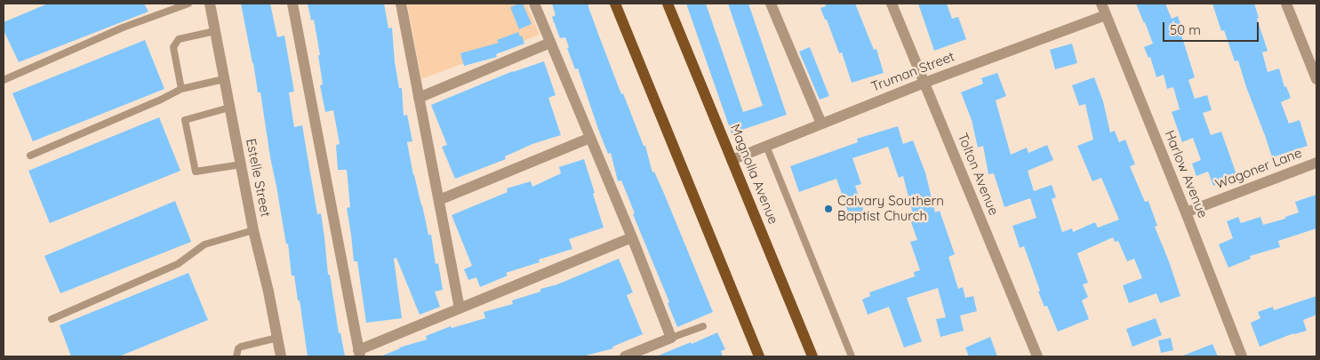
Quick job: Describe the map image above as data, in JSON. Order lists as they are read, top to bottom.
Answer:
{
  "streets": {
    "main road": ["Magnolia Avenue"],
    "street": [
      "Truman Street",
      "Wagoner Lane",
      "Tolton Avenue",
      "Harlow Avenue",
      "Estelle Street"
    ]
  },
  "crossings": [
    ["Truman Street", "Magnolia Avenue"],
    ["Truman Street", "Tolton Avenue"],
    ["Truman Street", "Harlow Avenue"],
    ["Wagoner Lane", "Harlow Avenue"]
  ],
  "places": ["Calvary Southern Baptist Church"],
  "scale_bar": "50 m"
}
